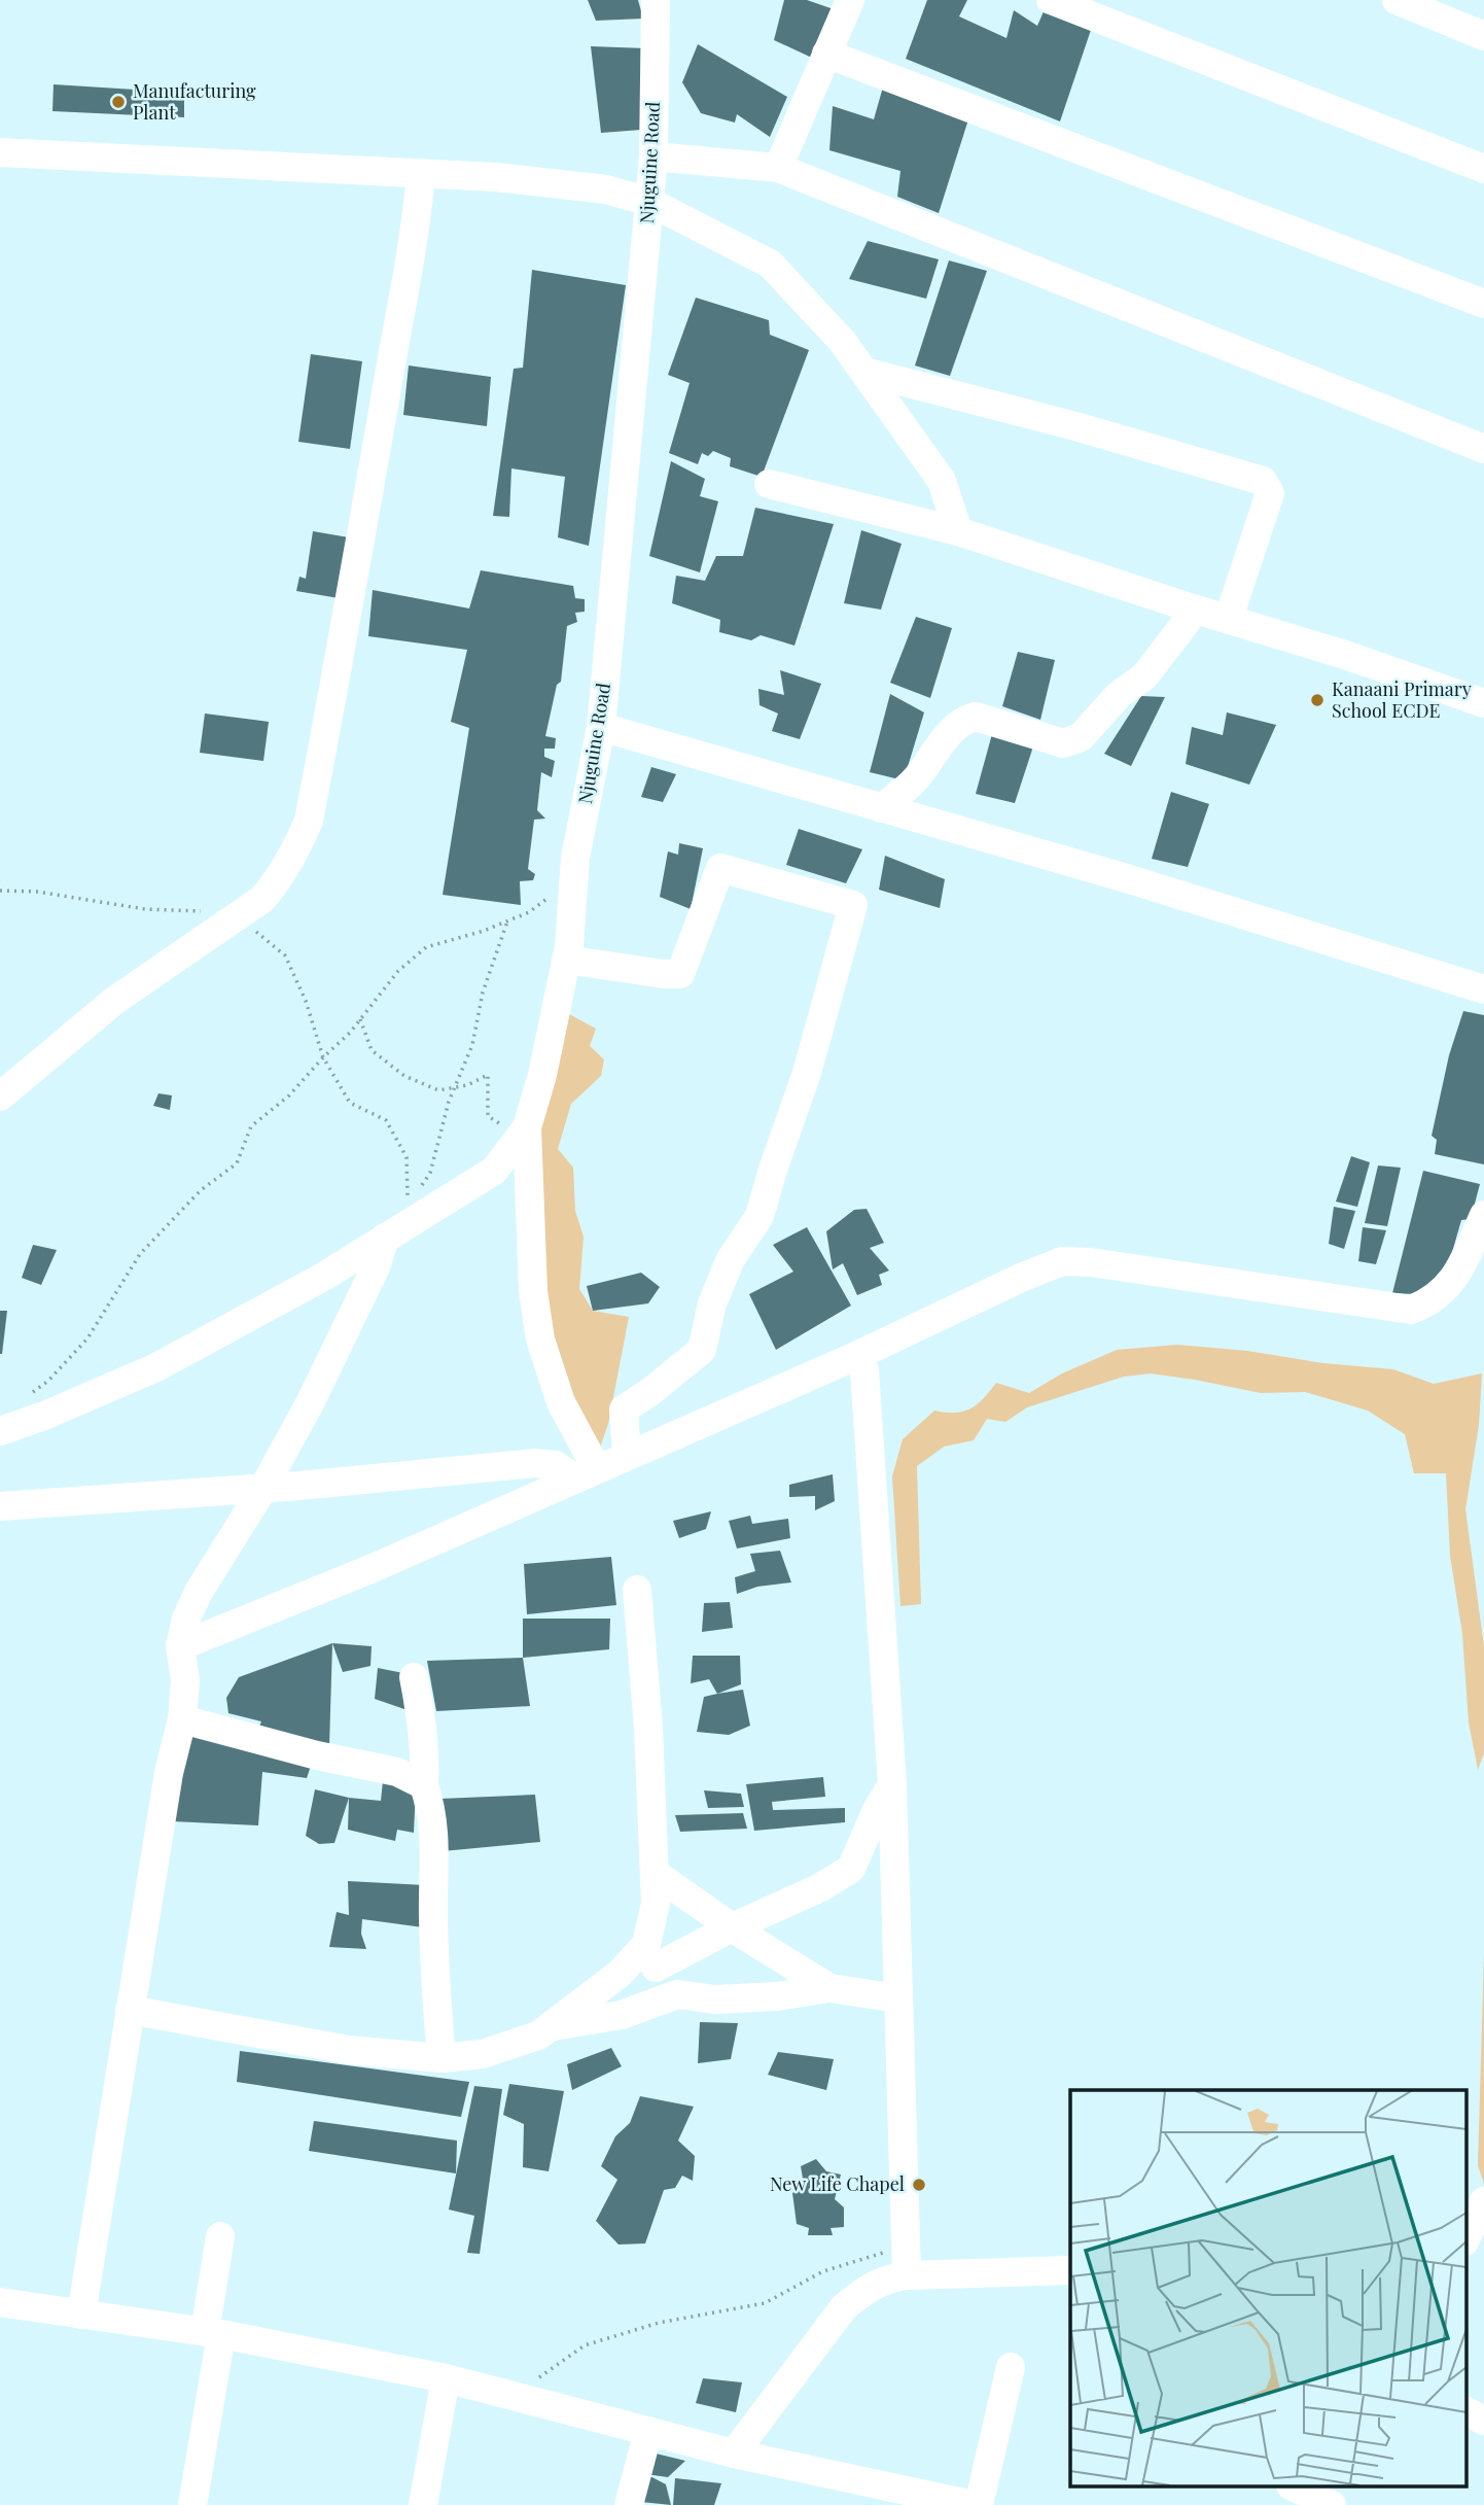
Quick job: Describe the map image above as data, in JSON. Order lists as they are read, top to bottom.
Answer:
{
  "streets": {
    "street": ["Njuguine Road"]
  },
  "places": ["Manufacturing Plant", "Kanaani Primary School ECDE", "New Life Chapel"]
}
